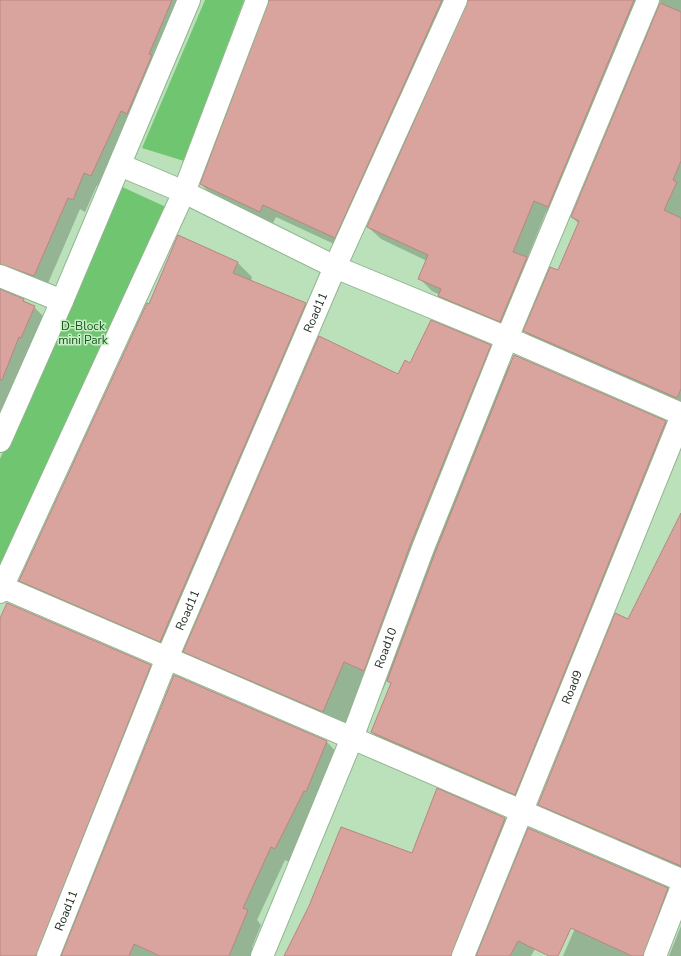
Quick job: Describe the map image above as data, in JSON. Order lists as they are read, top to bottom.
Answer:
{
  "streets": {
    "street": ["Road11", "Road10", "Road9"]
  },
  "parks": ["D-Block mini Park"]
}
